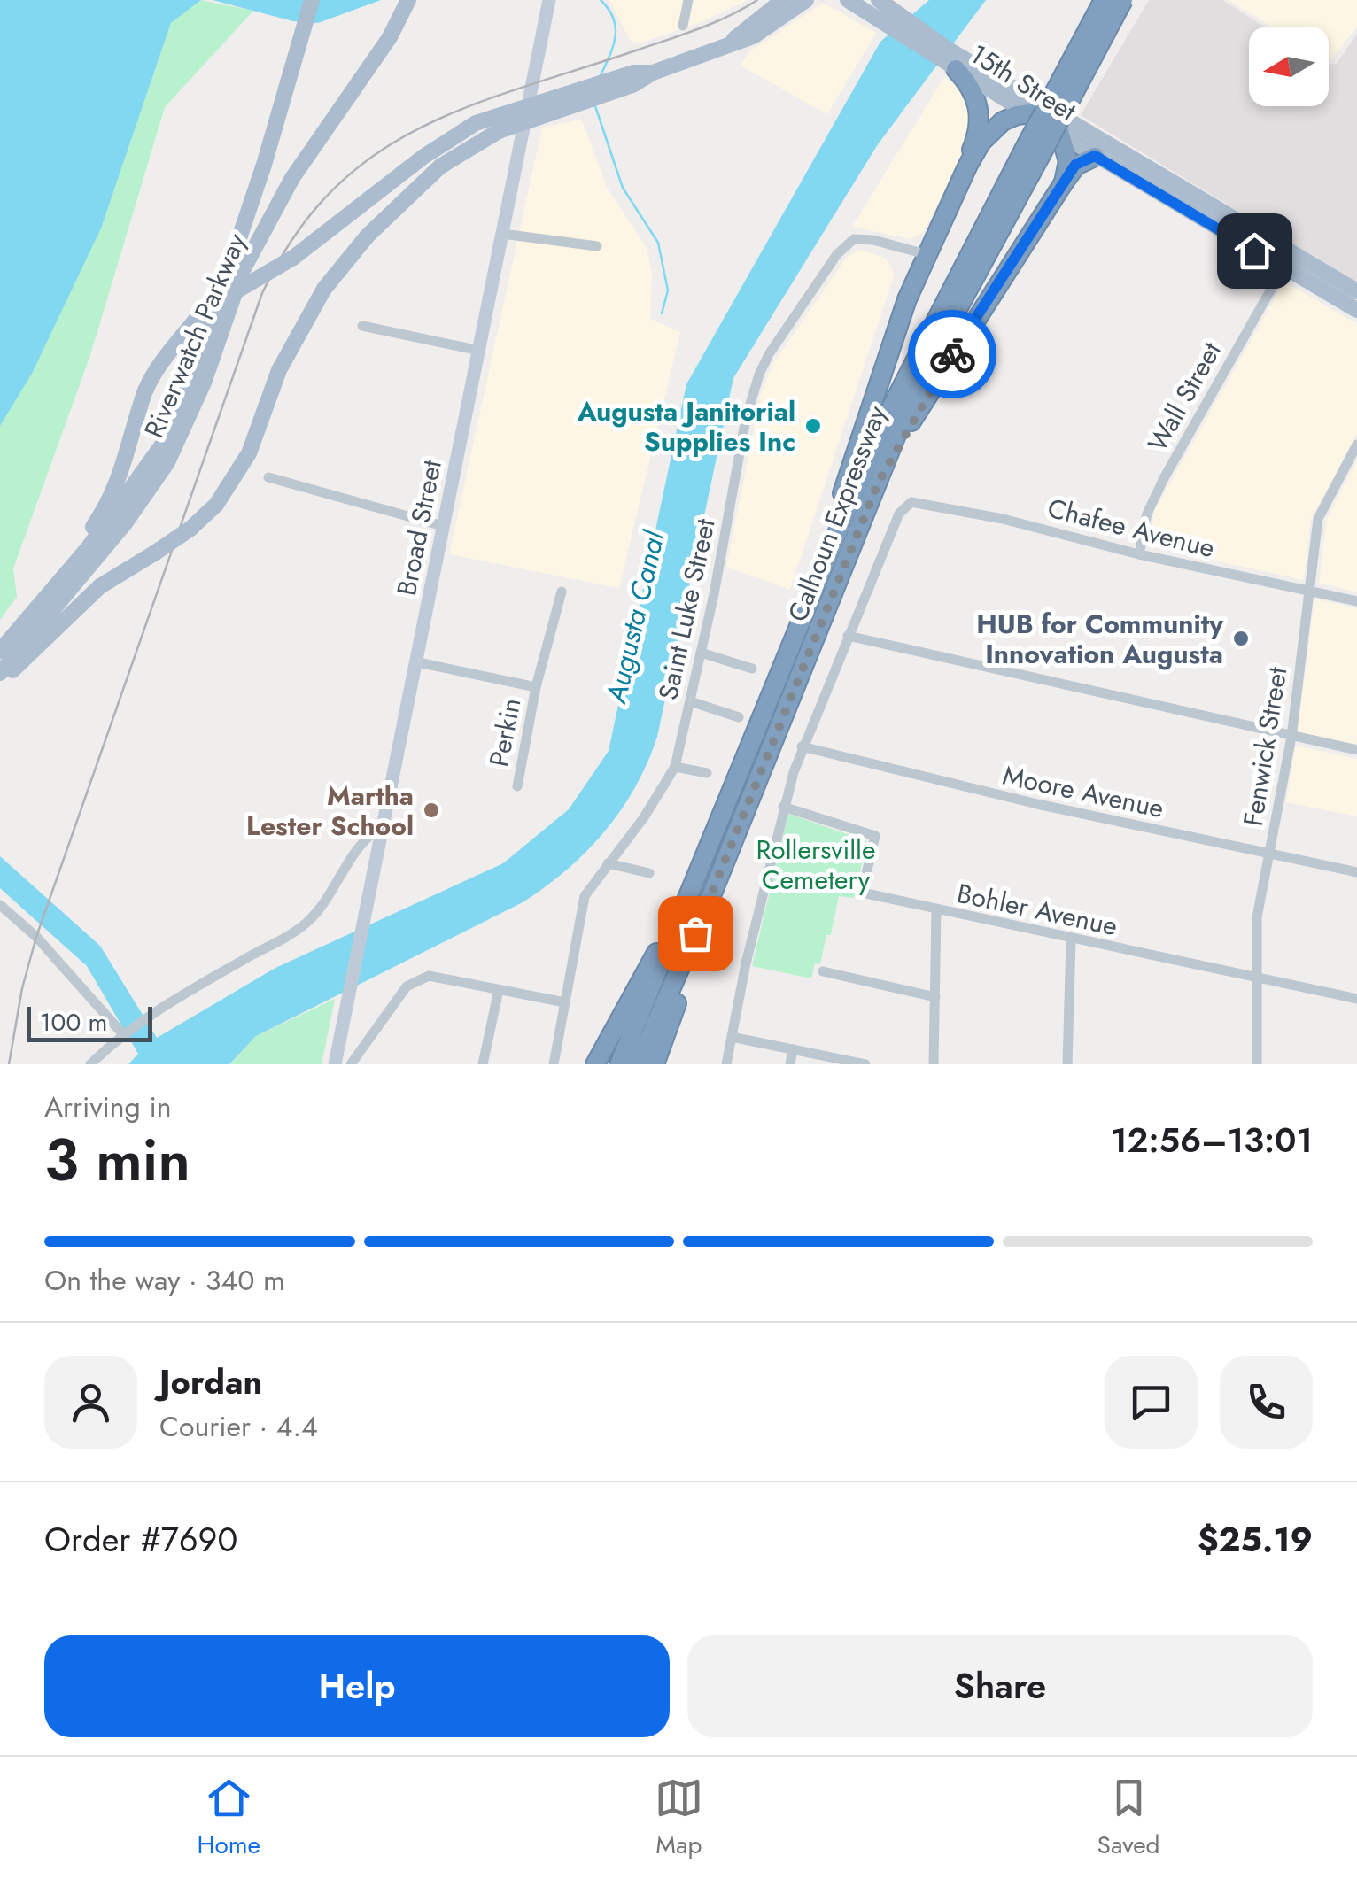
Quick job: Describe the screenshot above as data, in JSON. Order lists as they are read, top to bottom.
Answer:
{
  "streets": {
    "highway": ["Calhoun Expressway"],
    "main road": ["15th Street", "Riverwatch Parkway", "Broad Street"],
    "street": [
      "Wall Street",
      "Chafee Avenue",
      "Saint Luke Street",
      "Perkin",
      "Fenwick Street",
      "Moore Avenue",
      "Bohler Avenue"
    ]
  },
  "crossings": [
    ["15th Street", "Wall Street"],
    ["Wall Street", "Chafee Avenue"],
    ["Chafee Avenue", "Fenwick Street"],
    ["Fenwick Street", "Moore Avenue"],
    ["Fenwick Street", "Bohler Avenue"]
  ],
  "water": ["Augusta Canal"],
  "parks": ["Rollersville Cemetery"],
  "places": ["Augusta Janitorial Supplies Inc", "HUB for Community Innovation Augusta", "Martha Lester School"],
  "scale_bar": "100 m",
  "north": "left",
  "page": {
    "scale": "100 m",
    "heading": ["3 min", "Arriving in", "12:56–13:01"],
    "panel": [
      "Jordan",
      "Courier · 4.4",
      "Order #7690",
      "$25.19"
    ],
    "bar": "On the way · 340 m",
    "buttons": ["Help", "Share"],
    "tabs": ["Home", "Map", "Saved"]
  }
}
